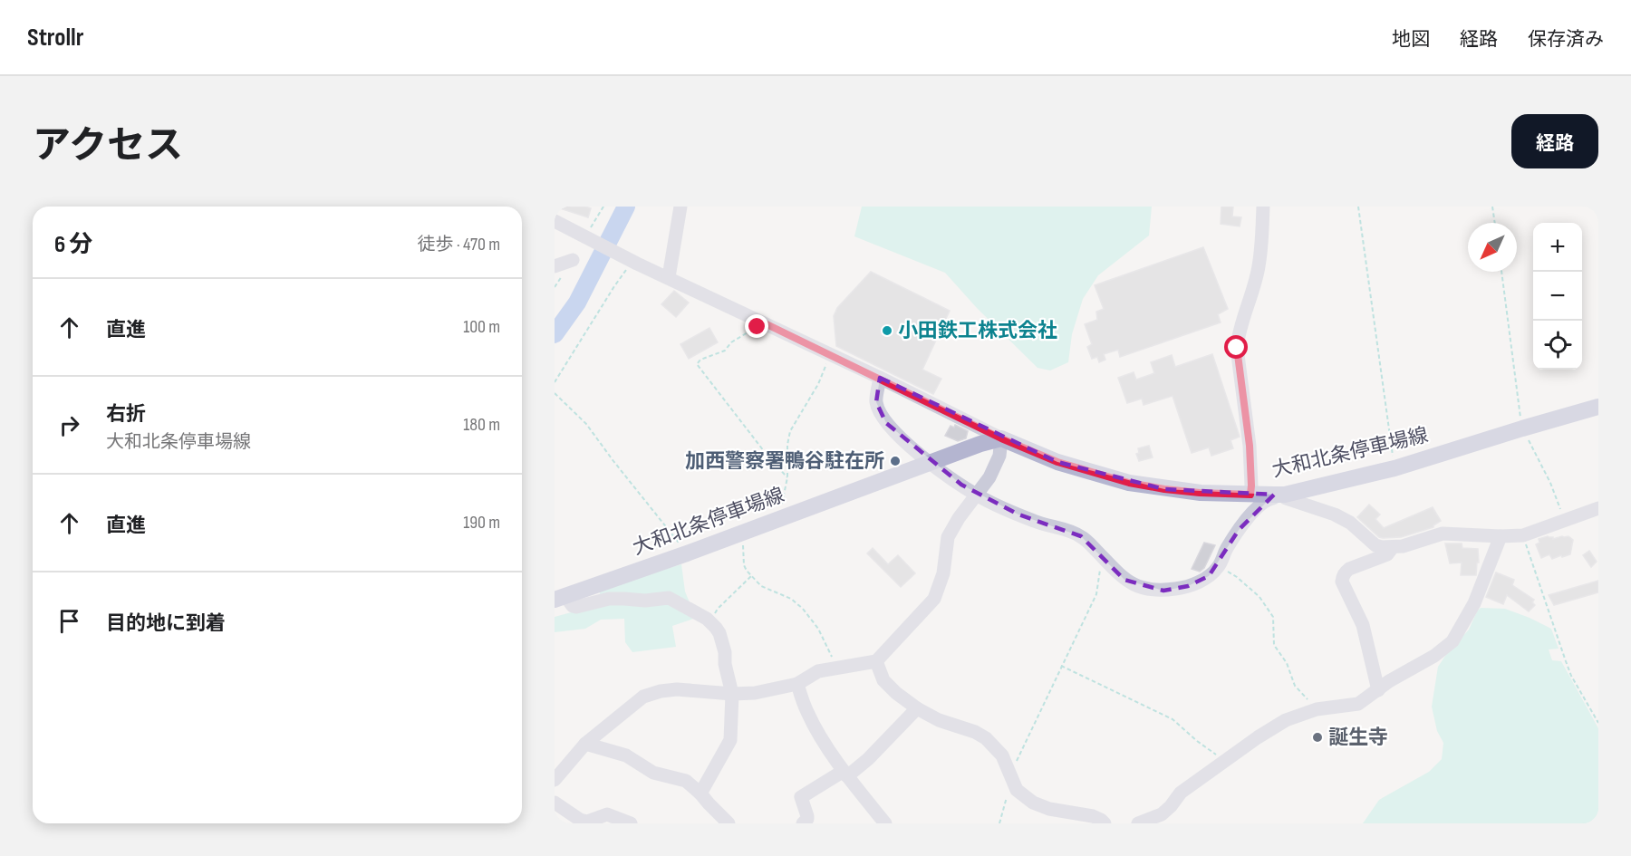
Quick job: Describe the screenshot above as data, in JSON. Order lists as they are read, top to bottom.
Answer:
{
  "streets": {
    "main road": ["大和北条停車場線"]
  },
  "places": ["小田鉄工株式会社", "加西警察署鴨谷駐在所", "誕生寺"],
  "north": "bottom left",
  "page": {
    "header": "Strollr",
    "nav": ["地図", "経路", "保存済み"],
    "title": "アクセス",
    "buttons": "経路",
    "heading": ["6 分", "徒歩 · 470 m"],
    "map_buttons": ["+", "−"],
    "list": [
      ["直進", "100 m"],
      ["右折", "大和北条停車場線", "180 m"],
      ["直進", "190 m"],
      "目的地に到着"
    ]
  }
}
